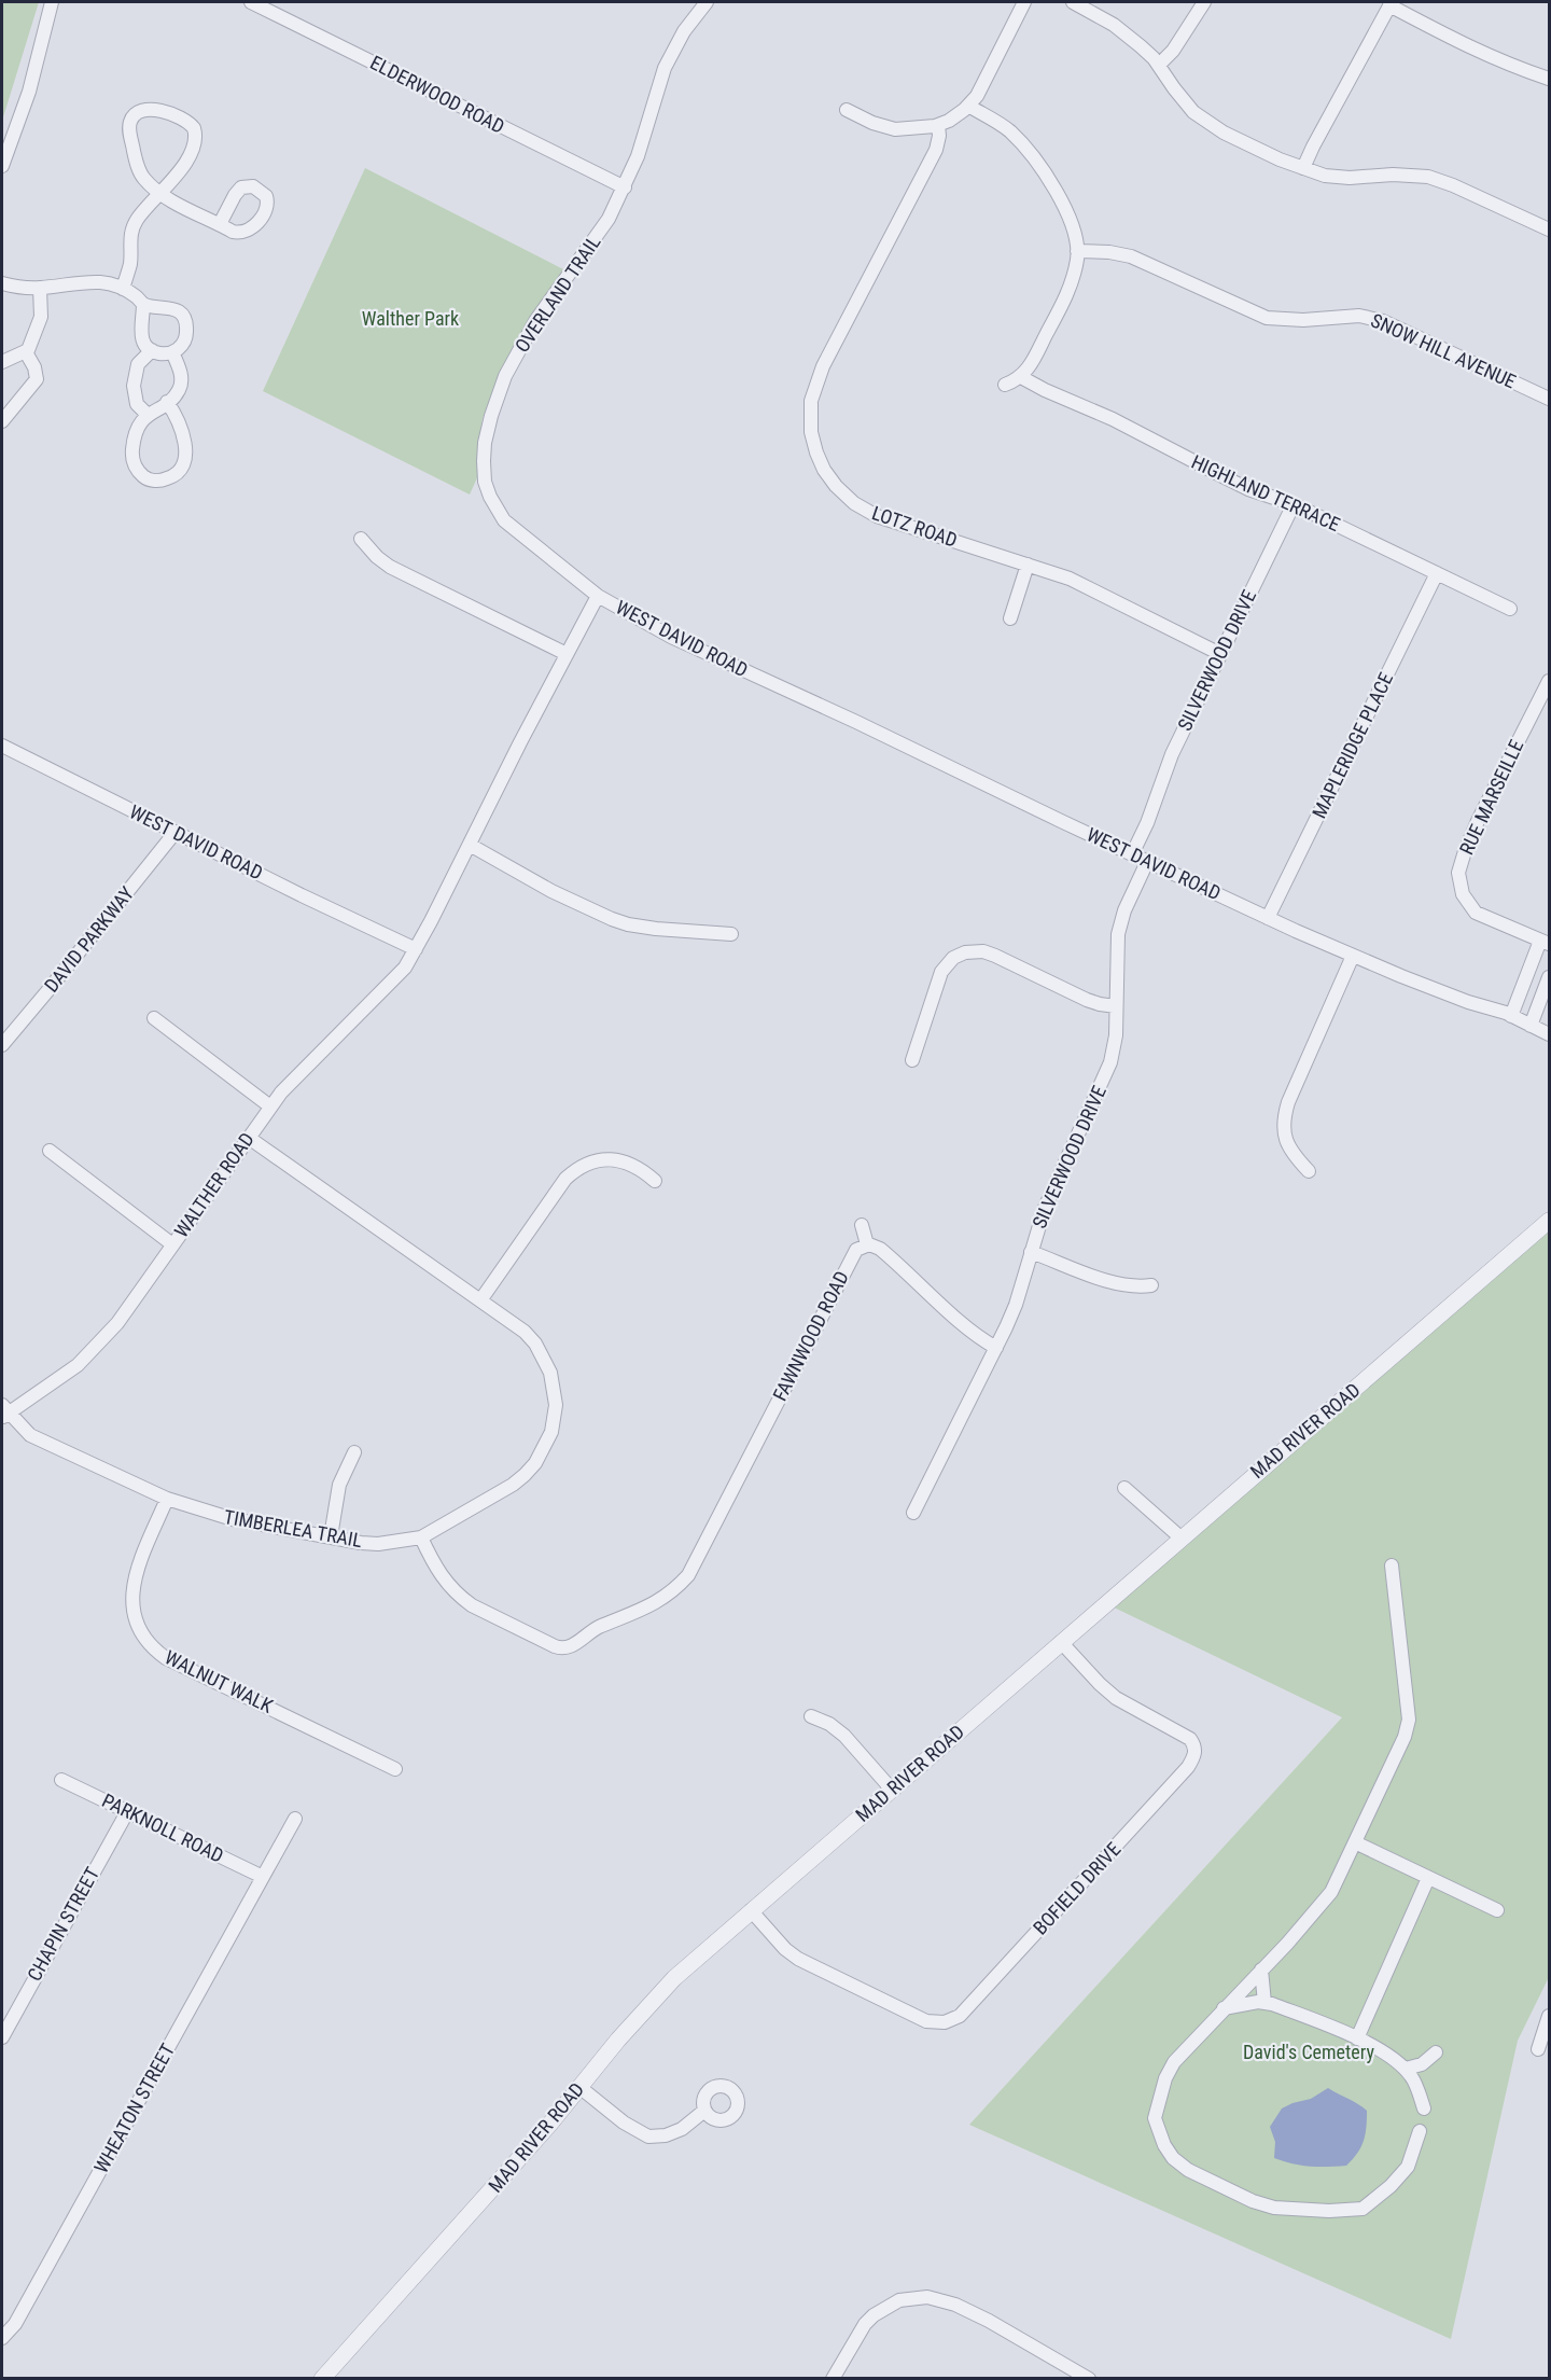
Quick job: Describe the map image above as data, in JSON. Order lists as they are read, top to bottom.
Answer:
{
  "streets": {
    "street": [
      "ELDERWOOD ROAD",
      "OVERLAND TRAIL",
      "SNOW HILL AVENUE",
      "HIGHLAND TERRACE",
      "LOTZ ROAD",
      "WEST DAVID ROAD",
      "SILVERWOOD DRIVE",
      "MAPLERIDGE PLACE",
      "RUE MARSEILLE",
      "DAVID PARKWAY",
      "WALTHER ROAD",
      "FAWNWOOD ROAD",
      "MAD RIVER ROAD",
      "TIMBERLEA TRAIL",
      "WALNUT WALK",
      "PARKNOLL ROAD",
      "BOFIELD DRIVE",
      "CHAPIN STREET",
      "WHEATON STREET"
    ]
  },
  "crossings": [
    ["ELDERWOOD ROAD", "OVERLAND TRAIL"],
    ["OVERLAND TRAIL", "WEST DAVID ROAD"],
    ["HIGHLAND TERRACE", "SILVERWOOD DRIVE"],
    ["HIGHLAND TERRACE", "MAPLERIDGE PLACE"],
    ["LOTZ ROAD", "SILVERWOOD DRIVE"],
    ["WEST DAVID ROAD", "SILVERWOOD DRIVE"],
    ["WEST DAVID ROAD", "MAPLERIDGE PLACE"],
    ["WEST DAVID ROAD", "DAVID PARKWAY"],
    ["WEST DAVID ROAD", "WALTHER ROAD"],
    ["WALTHER ROAD", "TIMBERLEA TRAIL"],
    ["FAWNWOOD ROAD", "TIMBERLEA TRAIL"],
    ["MAD RIVER ROAD", "BOFIELD DRIVE"],
    ["TIMBERLEA TRAIL", "WALNUT WALK"],
    ["PARKNOLL ROAD", "CHAPIN STREET"],
    ["PARKNOLL ROAD", "WHEATON STREET"]
  ],
  "parks": ["Walther Park", "David's Cemetery"]
}
